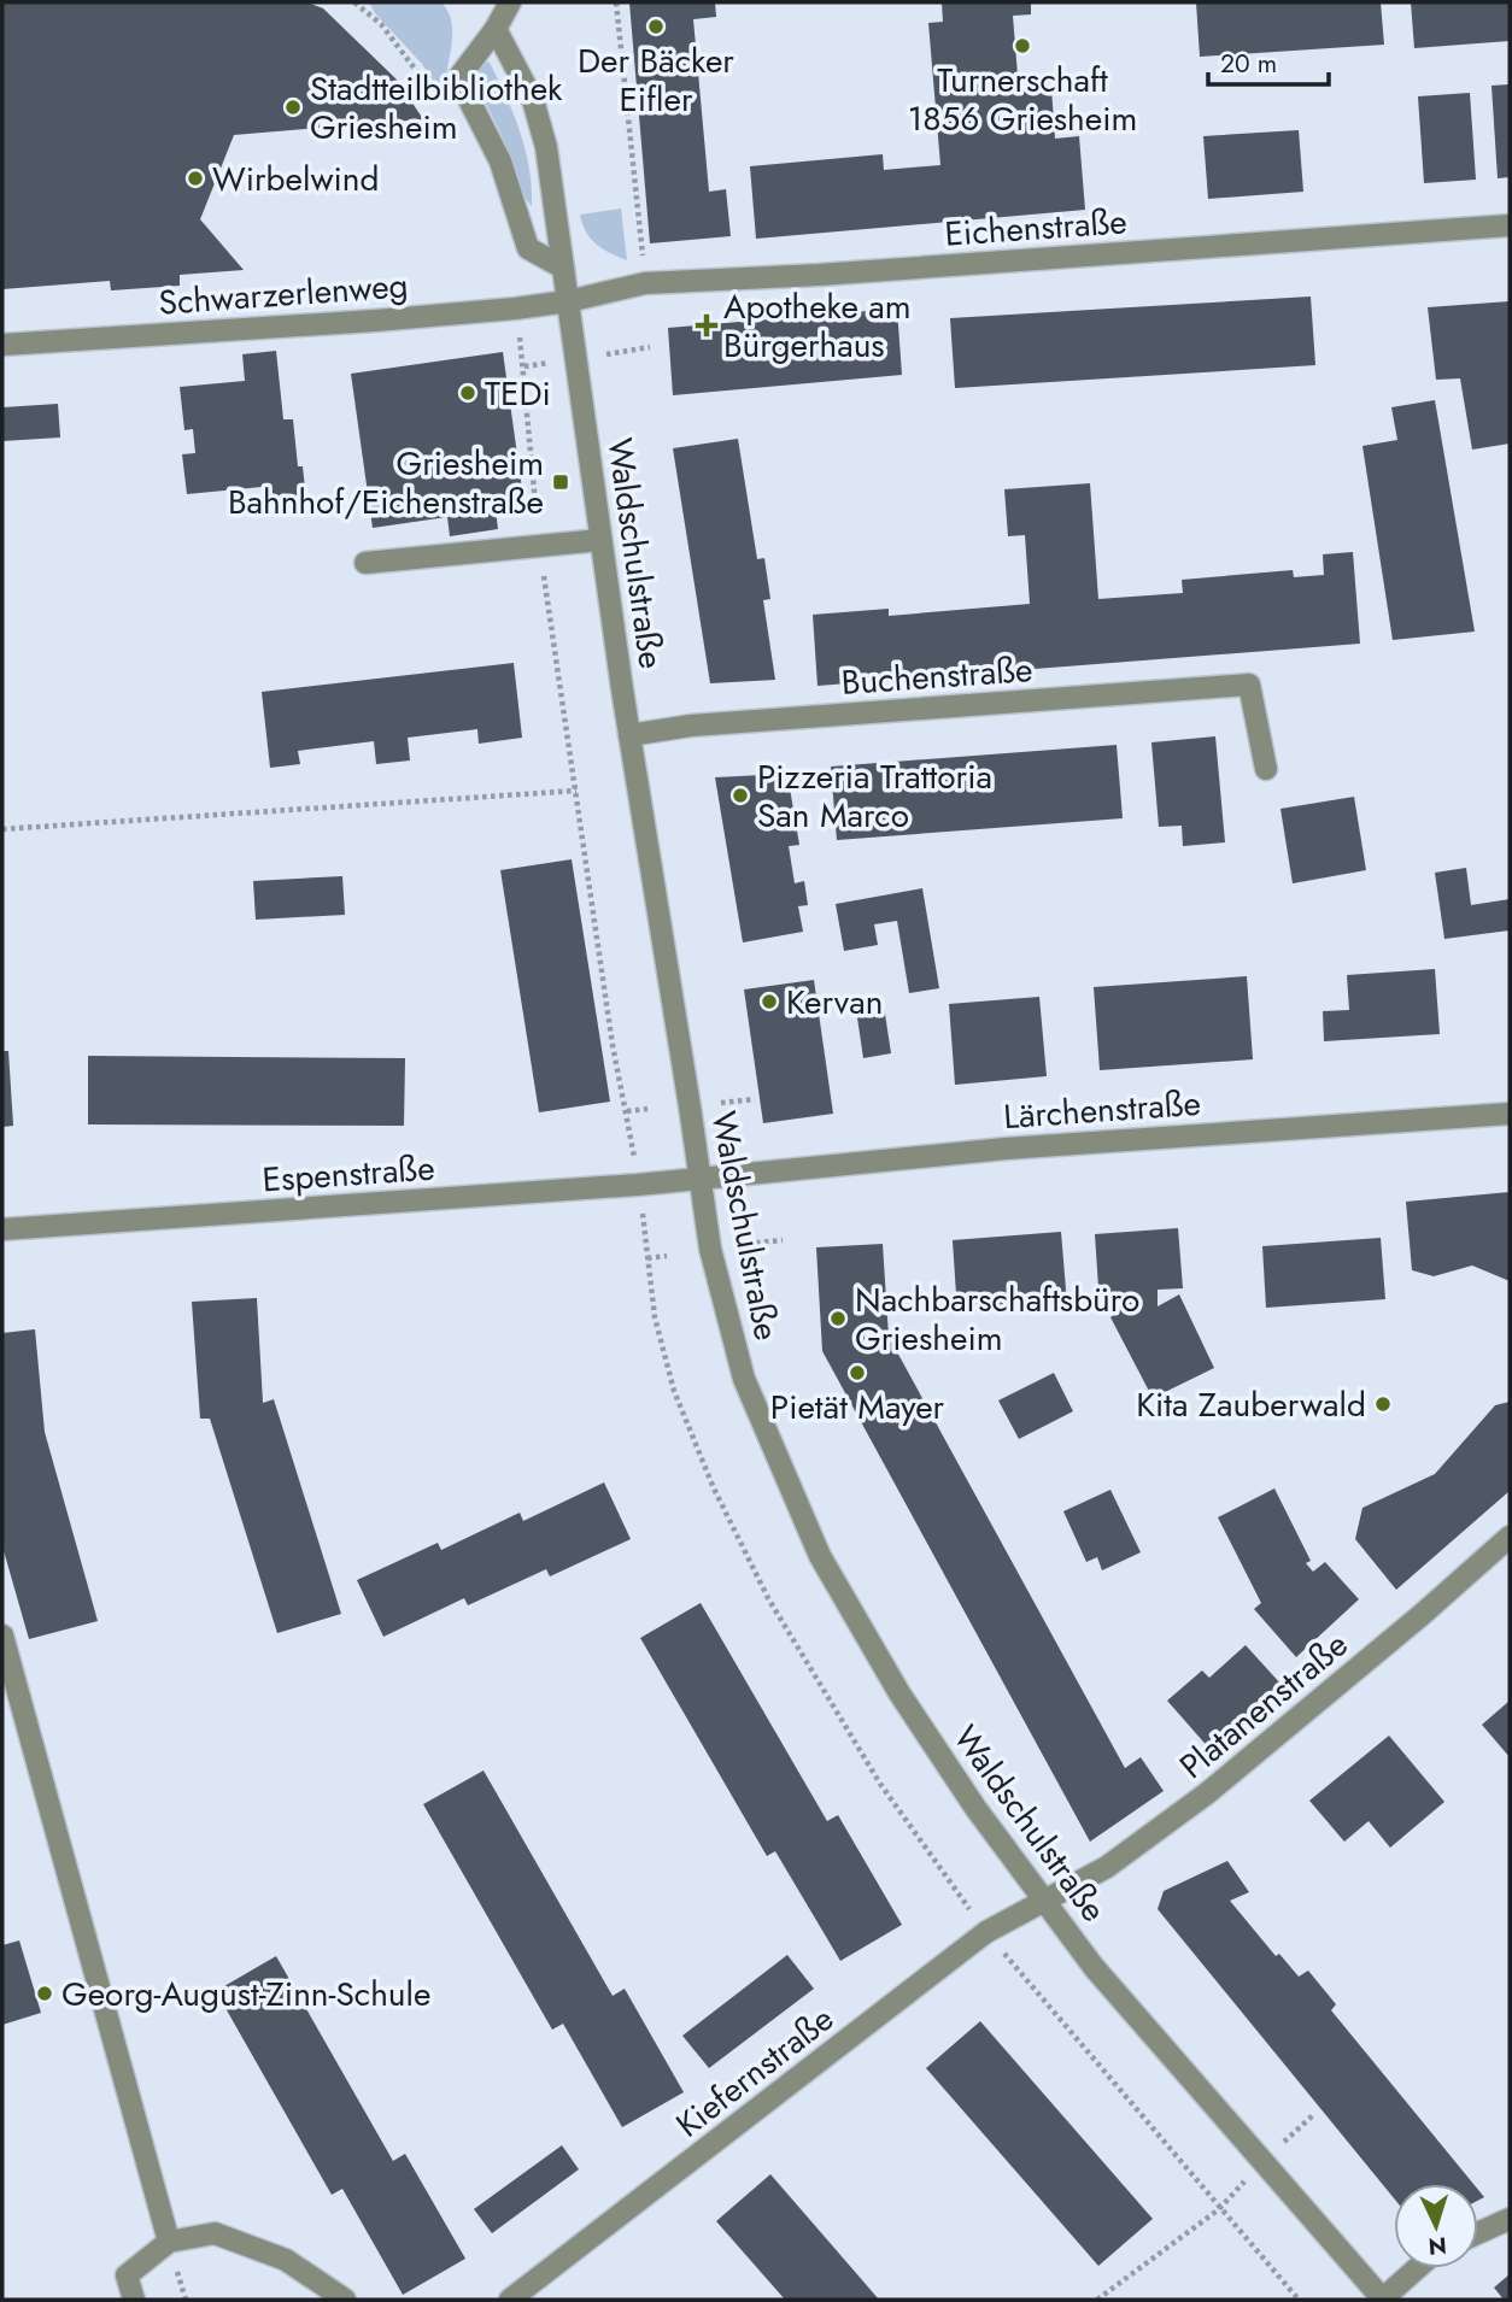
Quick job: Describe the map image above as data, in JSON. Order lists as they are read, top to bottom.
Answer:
{
  "streets": {
    "street": [
      "Eichenstraße",
      "Schwarzerlenweg",
      "Waldschulstraße",
      "Buchenstraße",
      "Lärchenstraße",
      "Espenstraße",
      "Platanenstraße",
      "Kiefernstraße"
    ]
  },
  "crossings": [
    ["Eichenstraße", "Schwarzerlenweg"],
    ["Eichenstraße", "Waldschulstraße"],
    ["Schwarzerlenweg", "Waldschulstraße"],
    ["Waldschulstraße", "Buchenstraße"],
    ["Waldschulstraße", "Lärchenstraße"],
    ["Waldschulstraße", "Espenstraße"],
    ["Waldschulstraße", "Platanenstraße"],
    ["Waldschulstraße", "Kiefernstraße"],
    ["Lärchenstraße", "Espenstraße"],
    ["Platanenstraße", "Kiefernstraße"]
  ],
  "places": {
    "other": [
      "Der Bäcker Eifler",
      "Turnerschaft 1856 Griesheim",
      "Stadtteilbibliothek Griesheim",
      "Wirbelwind",
      "TEDi",
      "Pizzeria Trattoria San Marco",
      "Kervan",
      "Nachbarschaftsbüro Griesheim",
      "Pietät Mayer",
      "Kita Zauberwald",
      "Georg-August-Zinn-Schule"
    ],
    "health": ["Apotheke am Bürgerhaus"],
    "transit": ["Griesheim Bahnhof/Eichenstraße"]
  },
  "scale_bar": "20 m",
  "north": "bottom"
}
